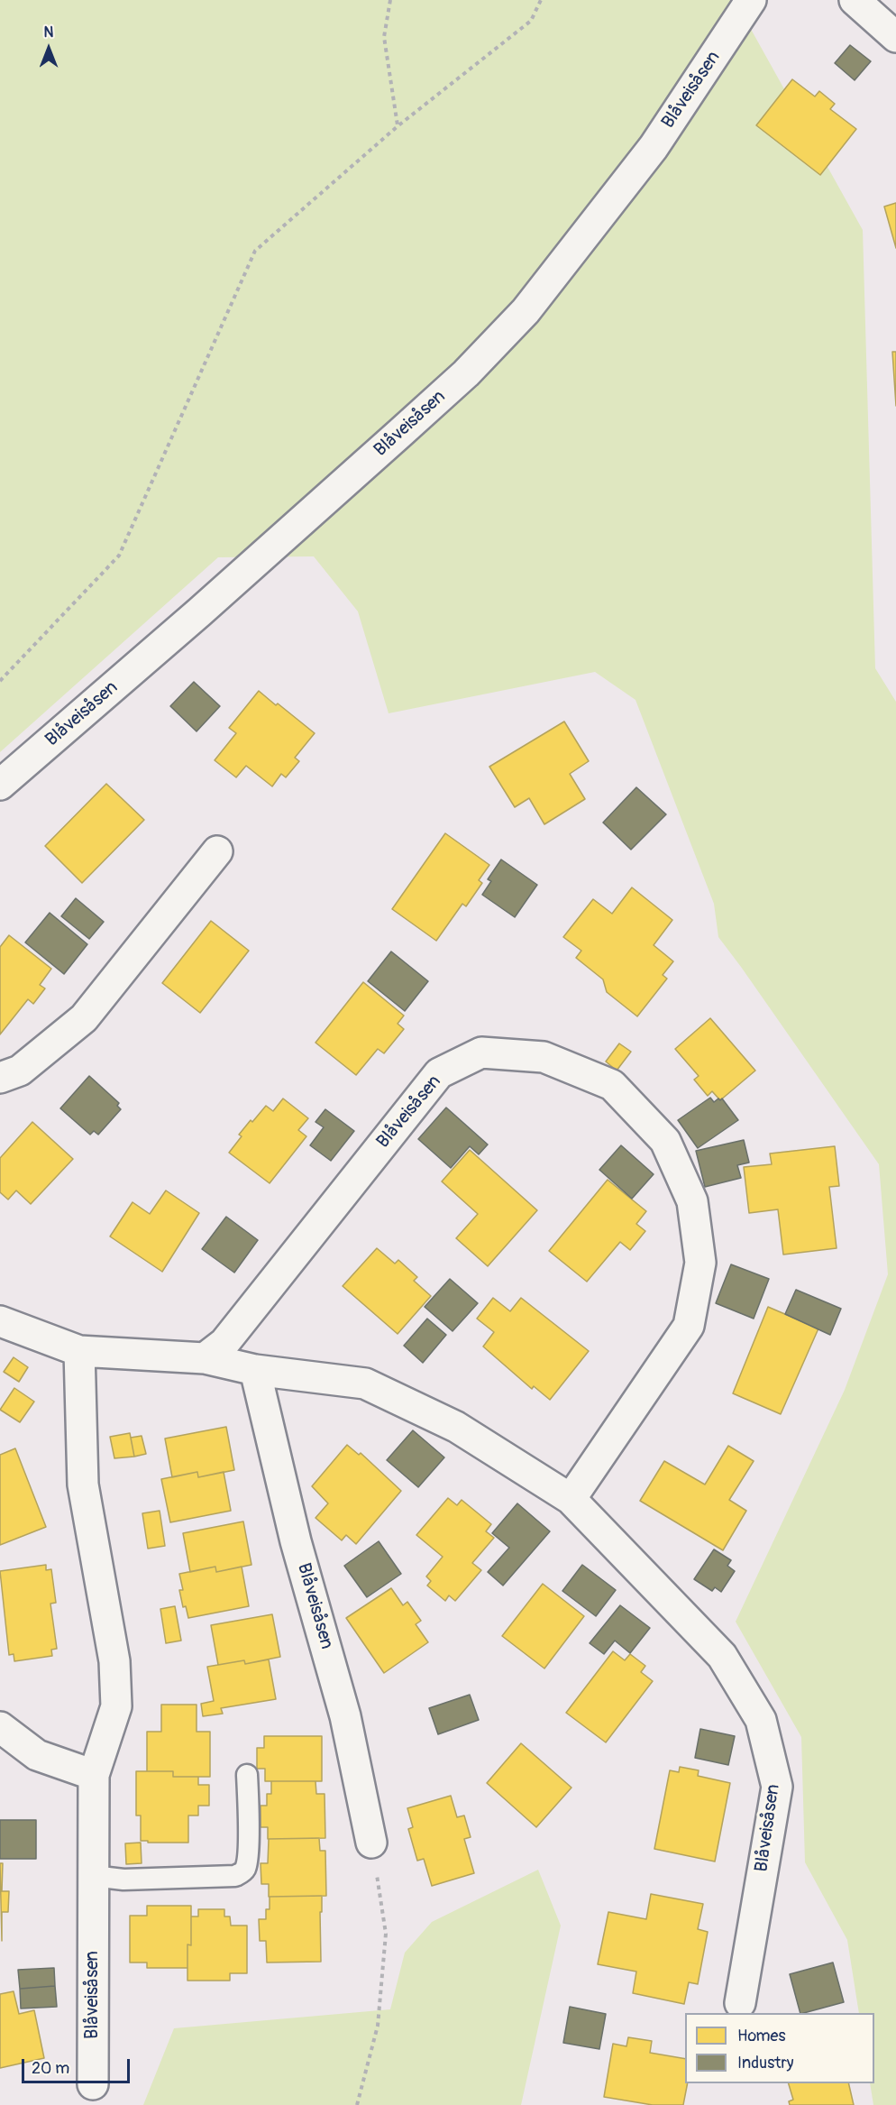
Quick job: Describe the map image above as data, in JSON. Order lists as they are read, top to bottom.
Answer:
{
  "streets": {
    "street": ["Blåveisåsen"]
  },
  "legend": ["Homes", "Industry"],
  "scale_bar": "20 m",
  "north": "top"
}
